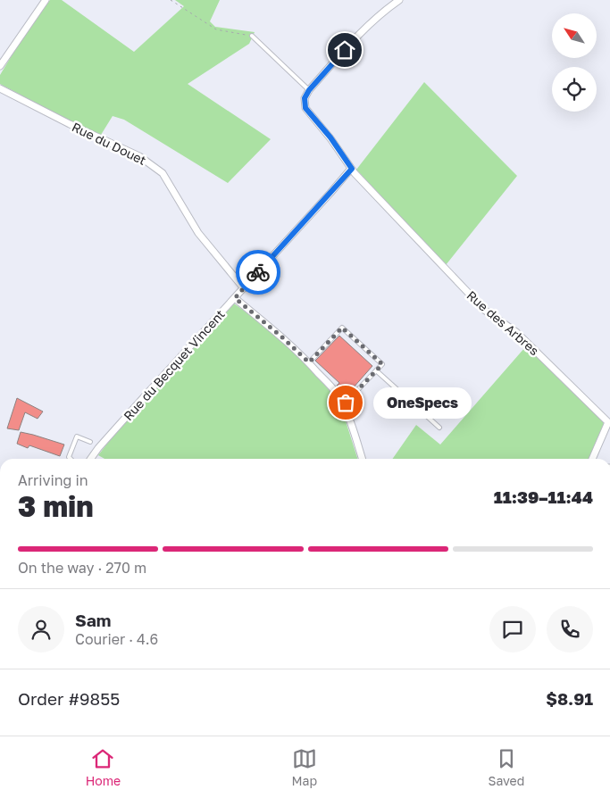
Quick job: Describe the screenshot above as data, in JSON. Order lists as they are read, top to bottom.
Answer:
{
  "streets": {
    "street": ["Rue du Douet", "Rue des Arbres", "Rue du Becquet Vincent"]
  },
  "crossings": [
    ["Rue du Douet", "Rue du Becquet Vincent"],
    ["Rue des Arbres", "Rue du Becquet Vincent"]
  ],
  "places": ["OneSpecs"],
  "north": "top left",
  "page": {
    "bubble": "OneSpecs",
    "heading": ["3 min", "Arriving in", "11:39–11:44"],
    "panel": [
      "Sam",
      "Courier · 4.6",
      "Order #9855",
      "$8.91"
    ],
    "bar": "On the way · 270 m",
    "tabs": ["Home", "Map", "Saved"]
  }
}
